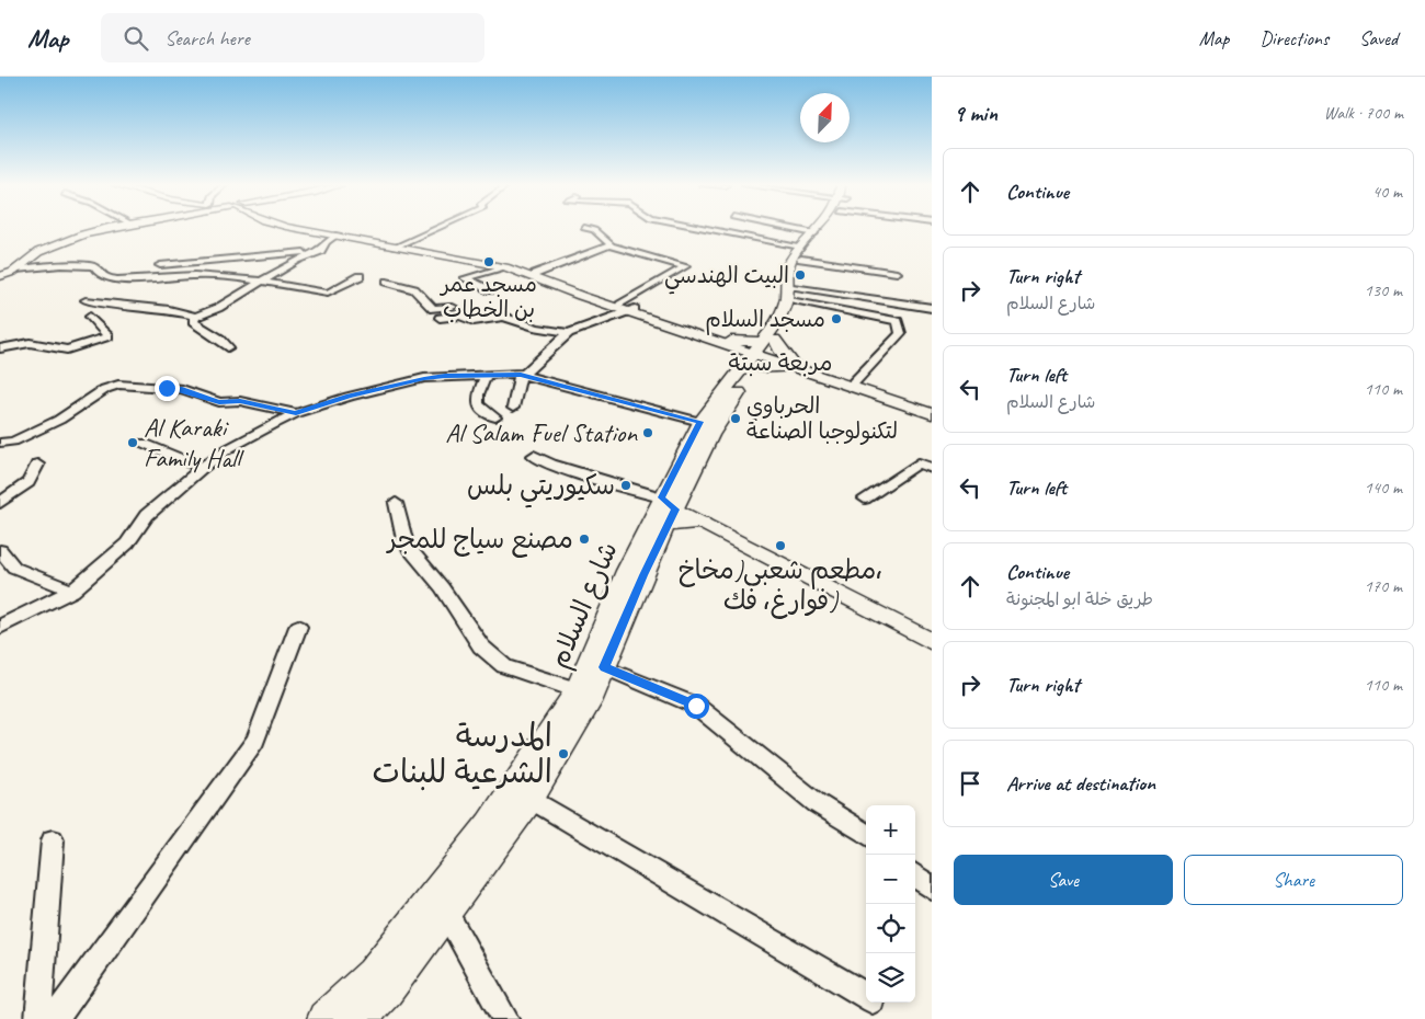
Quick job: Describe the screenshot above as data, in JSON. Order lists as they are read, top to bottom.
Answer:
{
  "streets": {
    "main road": ["شارع السلام"]
  },
  "districts": ["مربعة سبتة"],
  "places": [
    "مسجد عمر بن الخطاب",
    "البيت الهندسي",
    "مسجد السلام",
    "الحرباوي لتكنولوجبا الصناعة",
    "Al Salam Fuel Station",
    "Al Karaki Family Hall",
    "سكيوريتي بلس",
    "مصنع سياج للمجر",
    "مطعم شعبي(مخاخ، فوارغ، فك)",
    "المدرسة الشرعية للبنات"
  ],
  "north": "top right",
  "page": {
    "header": "Map",
    "search": "Search here",
    "nav": ["Map", "Directions", "Saved"],
    "heading": ["9 min", "Walk · 700 m"],
    "list": [
      ["Continue", "40 m"],
      ["Turn right", "شارع السلام", "130 m"],
      ["Turn left", "شارع السلام", "110 m"],
      ["Turn left", "140 m"],
      ["Continue", "طريق خلة ابو المجنونة", "170 m"],
      ["Turn right", "110 m"],
      "Arrive at destination"
    ],
    "map_buttons": ["+", "−"],
    "buttons": ["Save", "Share"]
  }
}
